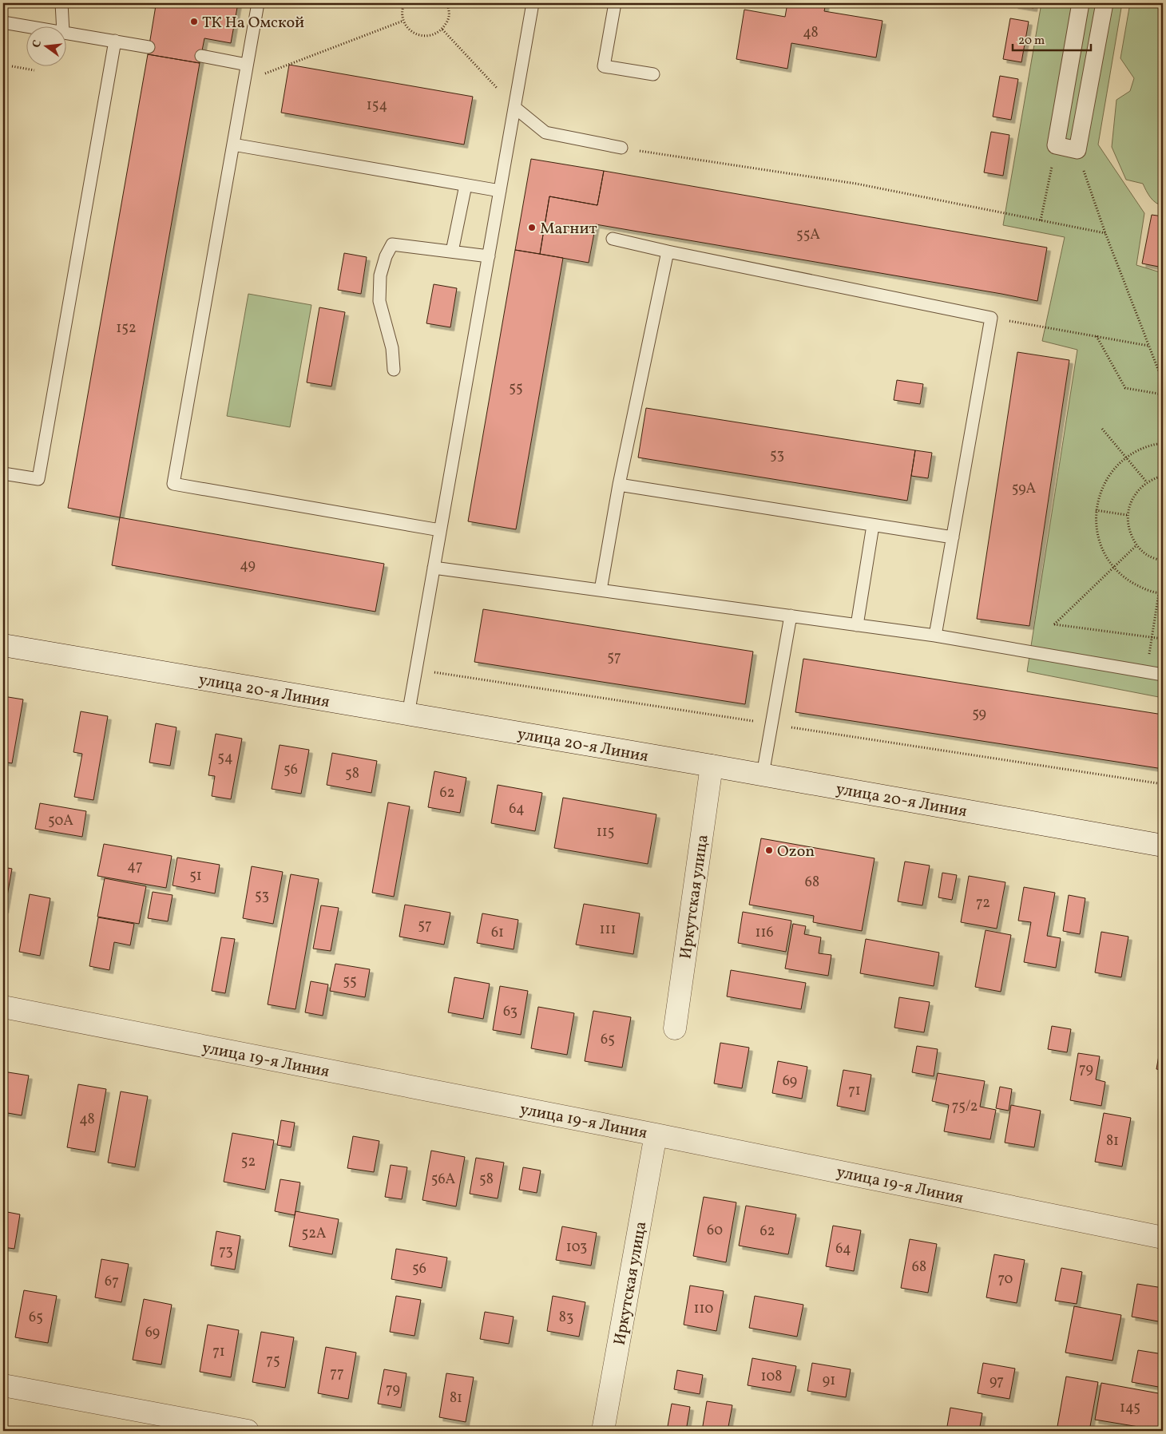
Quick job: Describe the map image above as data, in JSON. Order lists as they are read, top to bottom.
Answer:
{
  "streets": {
    "street": ["улица 20-я Линия", "Иркутская улица", "улица 19-я Линия"]
  },
  "crossings": [
    ["улица 20-я Линия", "Иркутская улица"],
    ["Иркутская улица", "улица 19-я Линия"]
  ],
  "places": ["ТК На Омской", "Магнит", "Ozon"],
  "house_numbers": [
    "48",
    "154",
    "55А",
    "152",
    "55",
    "53",
    "59А",
    "49",
    "57",
    "59",
    "54",
    "56",
    "58",
    "62",
    "64",
    "50А",
    "115",
    "47",
    "51",
    "68",
    "53",
    "72",
    "57",
    "111",
    "61",
    "116",
    "55",
    "63",
    "65",
    "79",
    "69",
    "71",
    "75/2",
    "48",
    "81",
    "52",
    "56А",
    "58",
    "60",
    "62",
    "52А",
    "103",
    "64",
    "73",
    "68",
    "56",
    "70",
    "67",
    "110",
    "65",
    "83",
    "69",
    "71",
    "75",
    "77",
    "108",
    "91",
    "97",
    "79",
    "81",
    "145"
  ],
  "scale_bar": "20 m",
  "north": "left"
}
